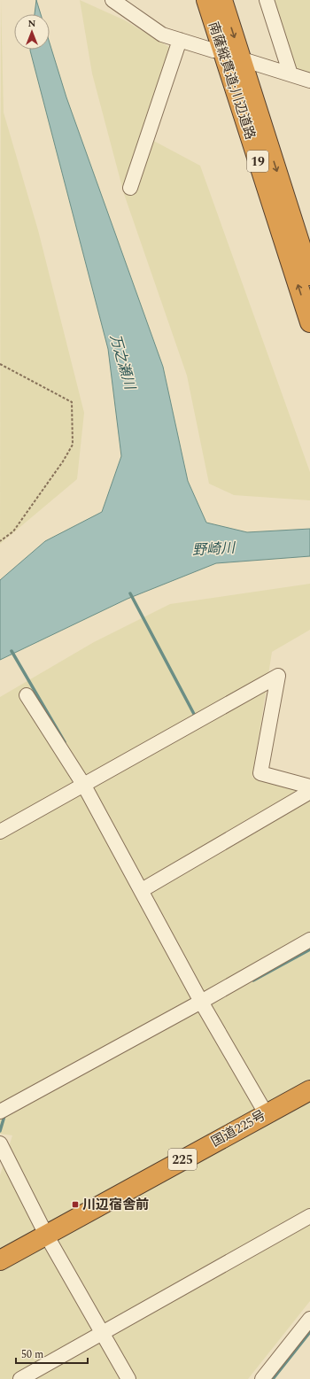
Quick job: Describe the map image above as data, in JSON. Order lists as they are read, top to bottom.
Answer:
{
  "streets": {
    "highway": [
      "南薩縦貫道;川辺道路",
      "19",
      "国道225号",
      "225"
    ]
  },
  "water": ["万之瀬川", "野崎川"],
  "places": {
    "transit": ["川辺宿舎前"]
  },
  "scale_bar": "50 m",
  "north": "top"
}
